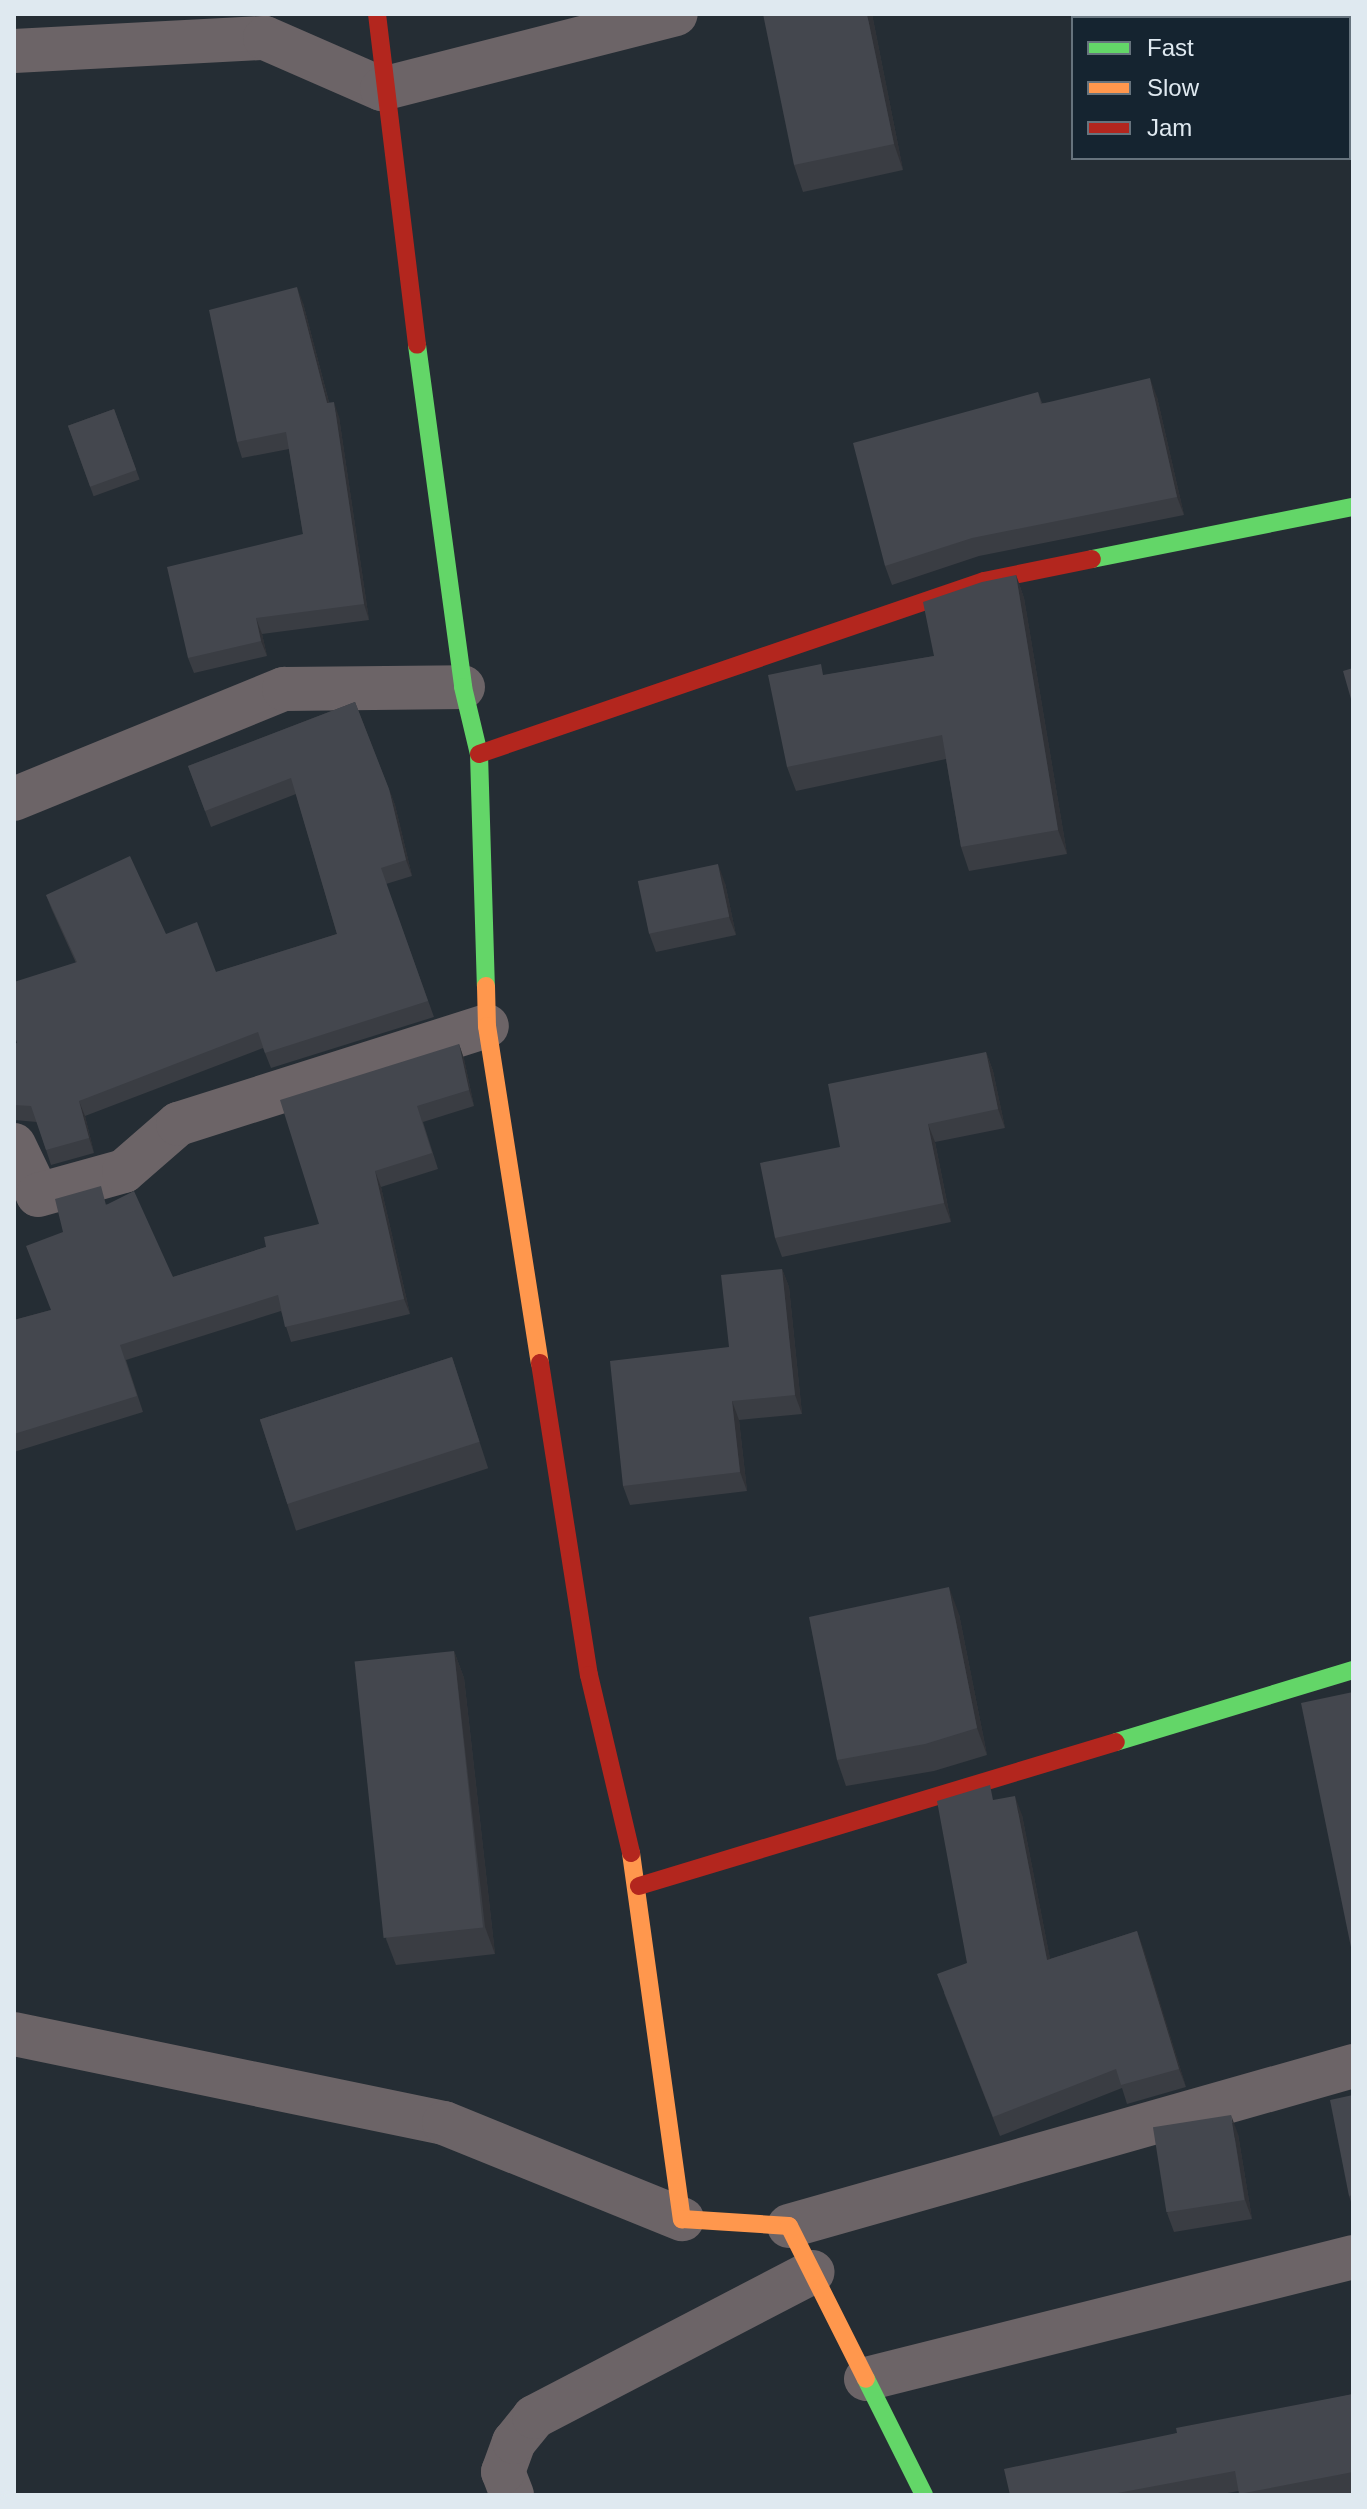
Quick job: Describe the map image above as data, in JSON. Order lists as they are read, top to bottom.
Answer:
{
  "legend": ["Fast", "Slow", "Jam"]
}
